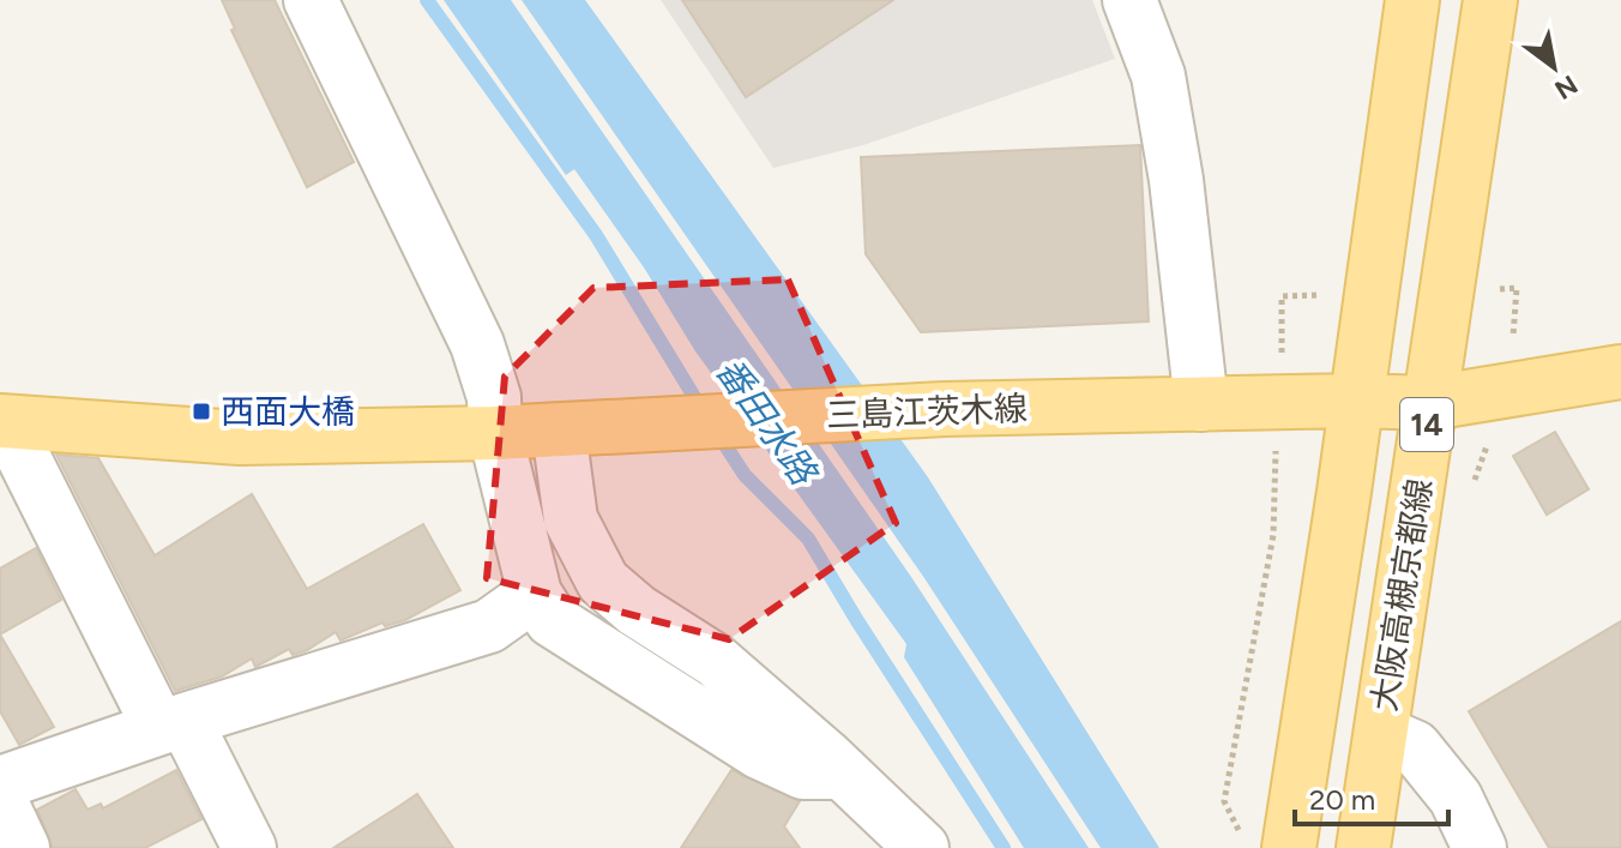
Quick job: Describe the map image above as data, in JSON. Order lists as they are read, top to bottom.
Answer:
{
  "streets": {
    "main road": ["三島江茨木線", "14", "大阪高槻京都線"]
  },
  "crossings": [
    ["三島江茨木線", "14"],
    ["三島江茨木線", "大阪高槻京都線"]
  ],
  "water": ["番田水路"],
  "places": {
    "transit": ["西面大橋"]
  },
  "scale_bar": "20 m",
  "north": "bottom right"
}
